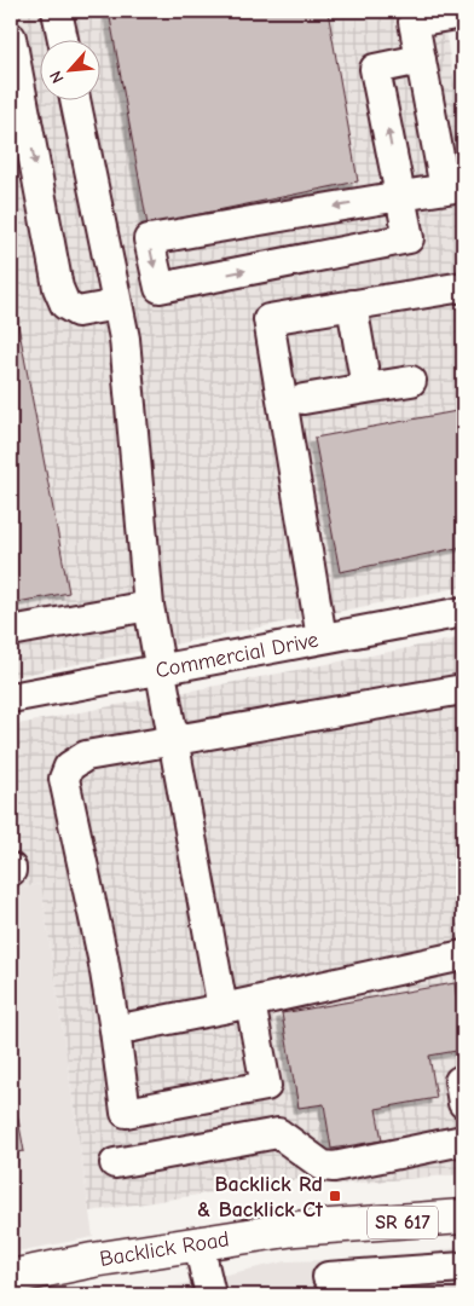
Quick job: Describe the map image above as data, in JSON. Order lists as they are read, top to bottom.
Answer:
{
  "streets": {
    "main road": ["SR 617", "Backlick Road"],
    "street": ["Commercial Drive"]
  },
  "places": {
    "transit": ["Backlick Rd & Backlick Ct"]
  },
  "north": "bottom left"
}
